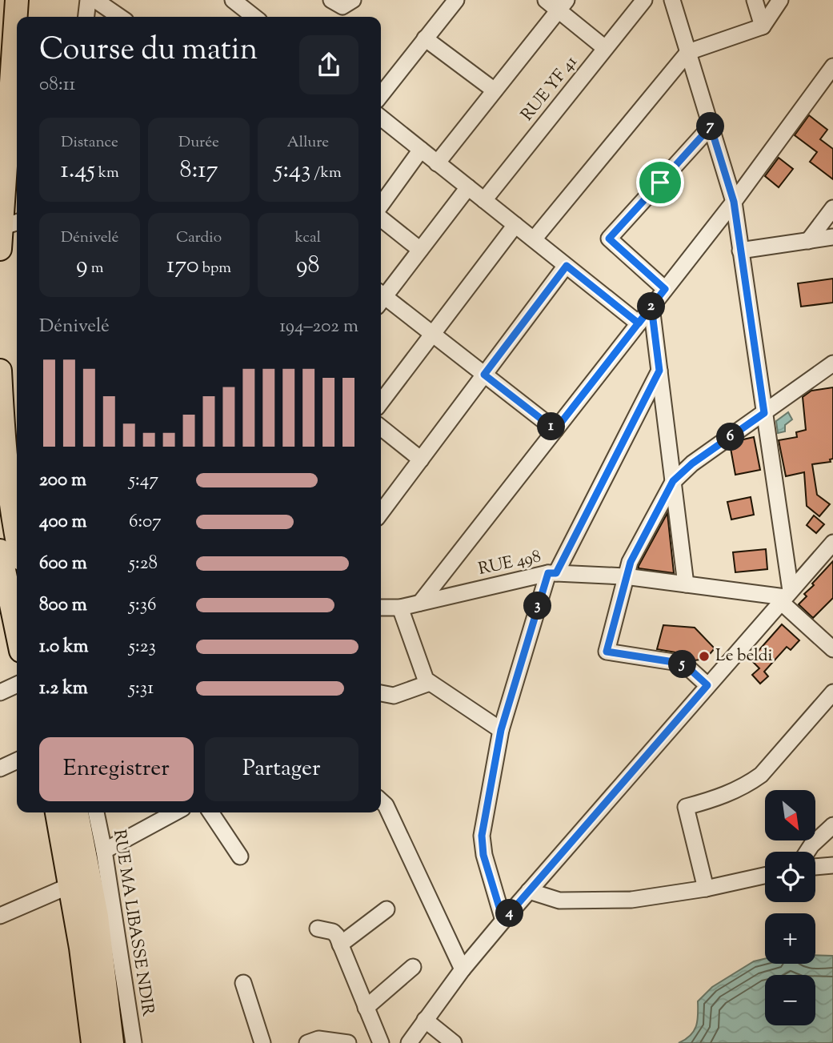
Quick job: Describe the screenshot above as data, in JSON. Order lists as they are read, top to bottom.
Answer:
{
  "streets": {
    "street": ["RUE YF 41", "RUE 498", "RUE MA LIBASSE NDIR"]
  },
  "places": ["Le beldi"],
  "north": "bottom right",
  "page": {
    "heading": ["Course du matin", "08:11"],
    "pins": [
      "7",
      "2",
      "1",
      "6",
      "3",
      "5",
      "4"
    ],
    "stats": [
      ["Distance", "1.45 km"],
      ["Durée", "8:17"],
      ["Allure", "5:43 /km"],
      ["Dénivelé", "9 m"],
      ["Cardio", "170 bpm"],
      ["kcal", "98"]
    ],
    "chart": ["Dénivelé", "194–202 m"],
    "list": [
      {
        "name": "200 m",
        "note": "5:47"
      },
      {
        "name": "400 m",
        "note": "6:07"
      },
      {
        "name": "600 m",
        "note": "5:28"
      },
      {
        "name": "800 m",
        "note": "5:36"
      },
      {
        "name": "1.0 km",
        "note": "5:23"
      },
      {
        "name": "1.2 km",
        "note": "5:31"
      }
    ],
    "buttons": ["Enregistrer", "Partager"],
    "map_buttons": ["+", "−"]
  }
}
